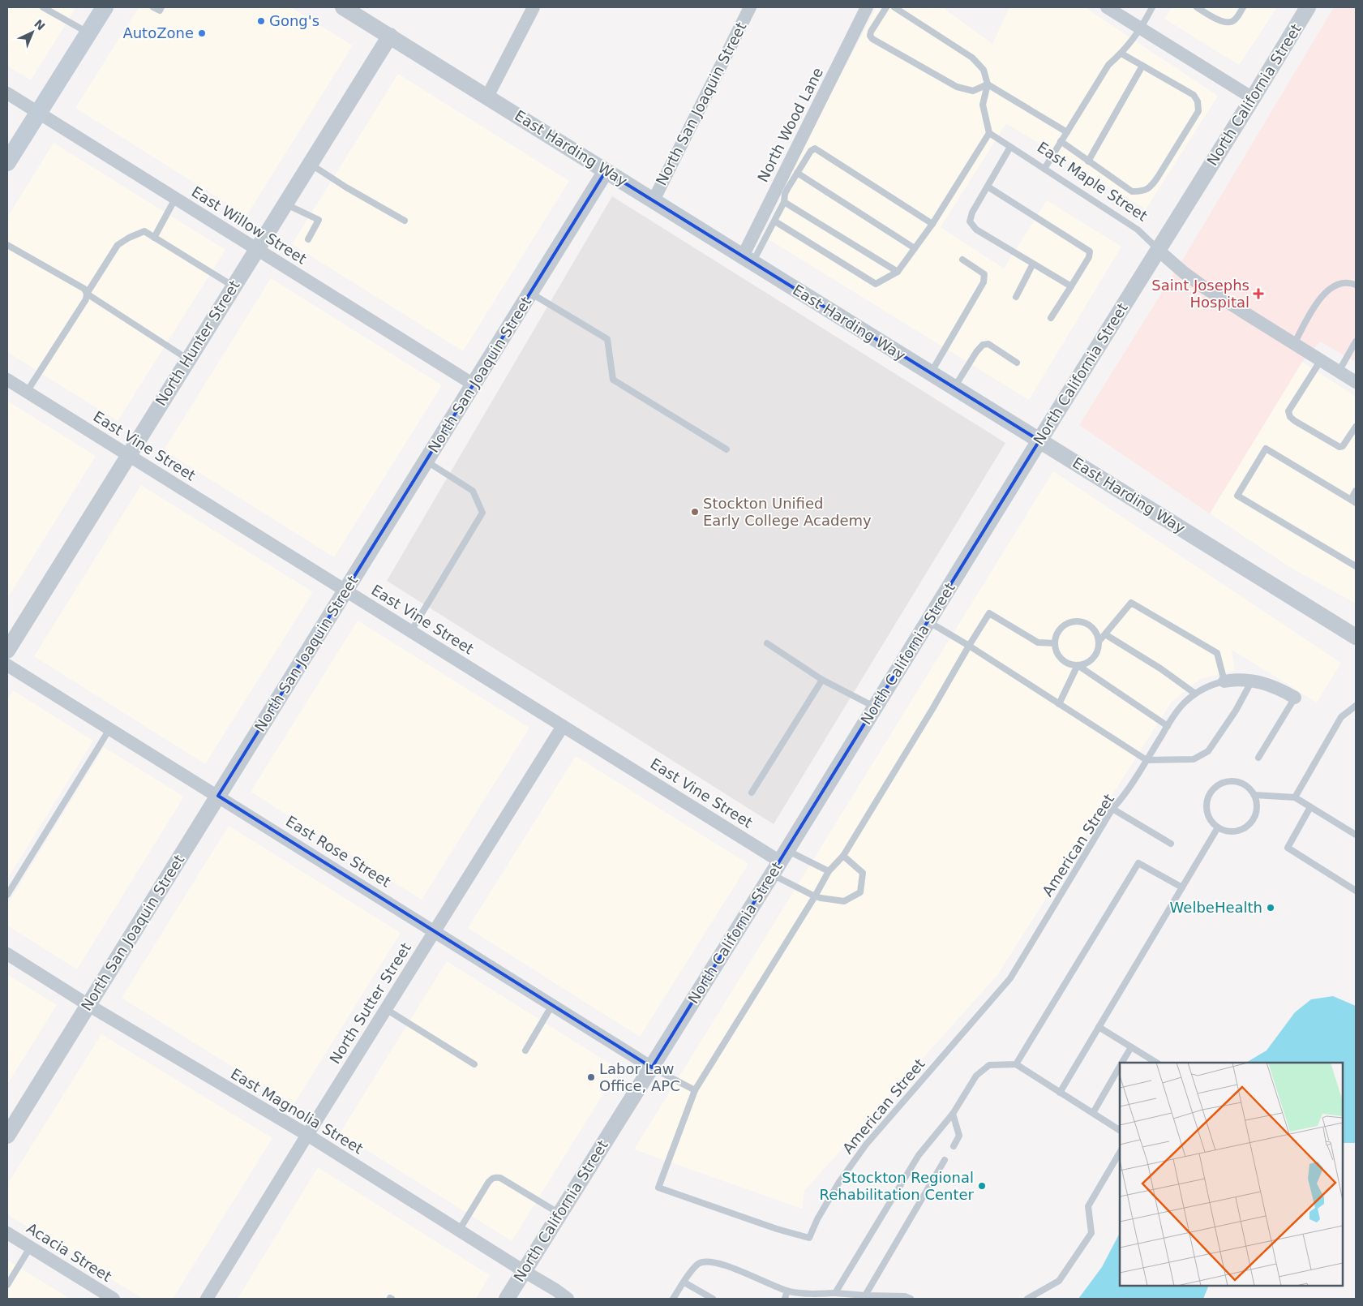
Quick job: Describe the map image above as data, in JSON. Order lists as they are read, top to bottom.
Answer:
{
  "streets": {
    "street": [
      "North California Street",
      "North San Joaquin Street",
      "North Wood Lane",
      "East Harding Way",
      "East Maple Street",
      "East Willow Street",
      "North Hunter Street",
      "East Vine Street",
      "East Rose Street",
      "North Sutter Street",
      "East Magnolia Street",
      "Acacia Street"
    ],
    "lane": ["American Street"]
  },
  "crossings": [
    ["North California Street", "East Harding Way"],
    ["North California Street", "East Maple Street"],
    ["North California Street", "East Vine Street"],
    ["North California Street", "East Rose Street"],
    ["North California Street", "East Magnolia Street"],
    ["North San Joaquin Street", "East Harding Way"],
    ["North San Joaquin Street", "East Willow Street"],
    ["North San Joaquin Street", "East Vine Street"],
    ["North San Joaquin Street", "East Rose Street"],
    ["North San Joaquin Street", "East Magnolia Street"],
    ["North Wood Lane", "East Harding Way"],
    ["East Harding Way", "North Hunter Street"],
    ["East Willow Street", "North Hunter Street"],
    ["North Hunter Street", "East Vine Street"],
    ["East Vine Street", "North Sutter Street"],
    ["East Rose Street", "North Sutter Street"],
    ["North Sutter Street", "East Magnolia Street"]
  ],
  "places": {
    "other": [
      "Gong's",
      "AutoZone",
      "Stockton Unified Early College Academy",
      "WelbeHealth",
      "Labor Law Office, APC",
      "Stockton Regional Rehabilitation Center"
    ],
    "health": ["Saint Josephs Hospital"]
  },
  "north": "top right"
}
